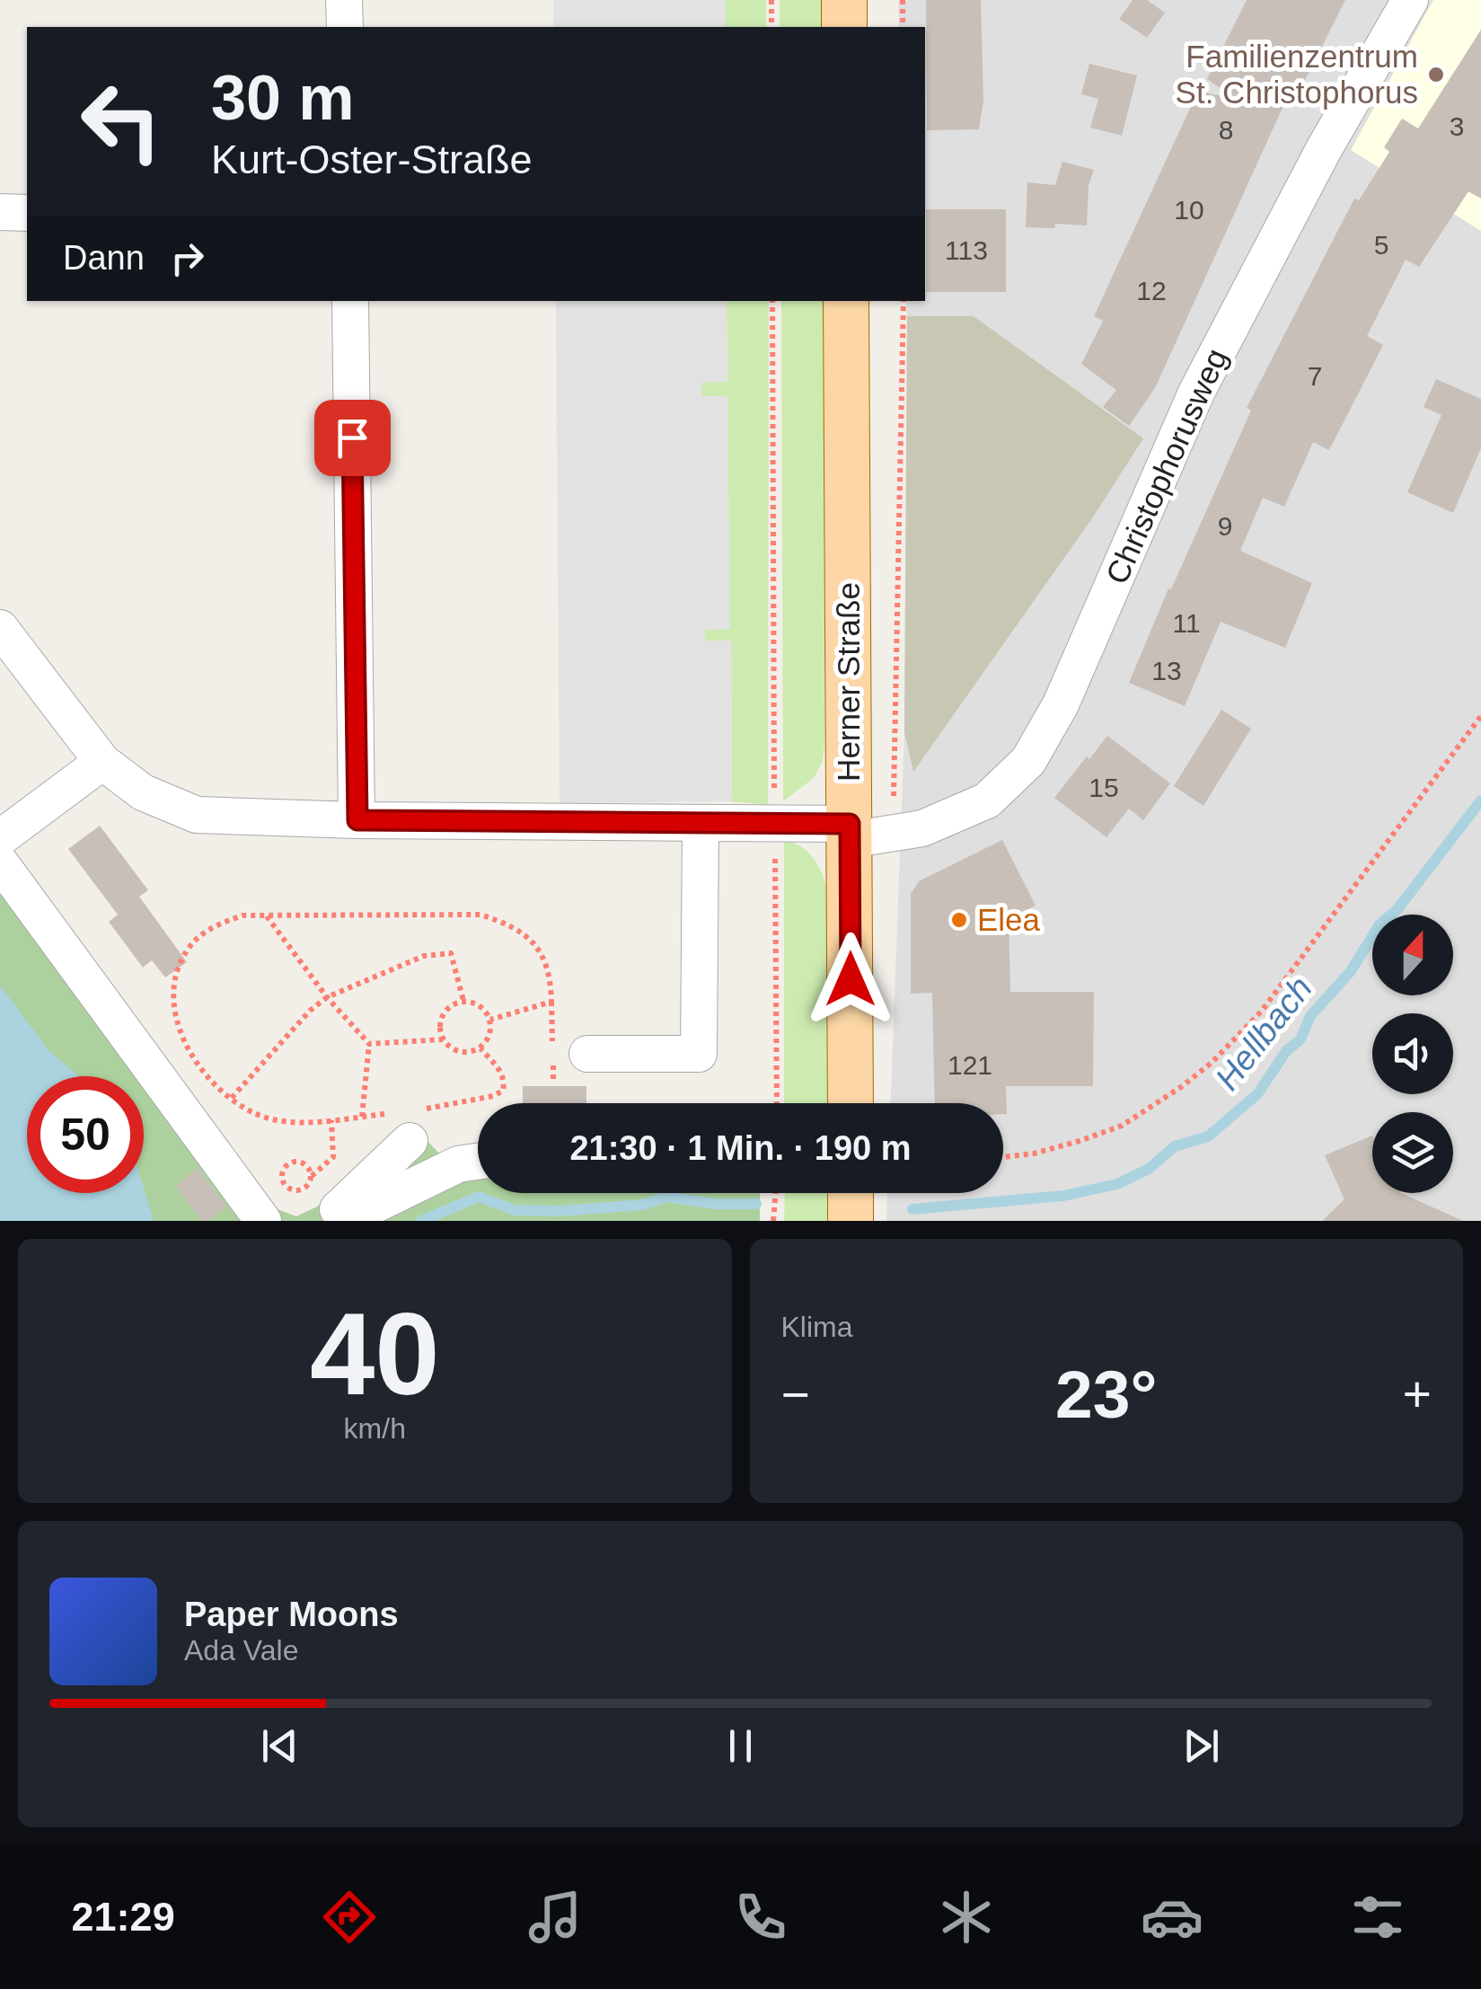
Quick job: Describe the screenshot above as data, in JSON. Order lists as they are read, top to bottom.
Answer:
{
  "streets": {
    "main road": ["Herner Straße"],
    "street": ["Christophorusweg"]
  },
  "crossings": [
    ["Christophorusweg", "Herner Straße"]
  ],
  "water": ["Hellbach"],
  "places": ["Familienzentrum St. Christophorus", "Elea"],
  "house_numbers": [
    "3",
    "8",
    "10",
    "5",
    "113",
    "12",
    "7",
    "9",
    "11",
    "13",
    "15",
    "121"
  ],
  "north": "top",
  "page": {
    "turn": ["30 m", "Kurt-Oster-Straße"],
    "then": "Dann",
    "limit": "50",
    "trip": "21:30 · 1 Min. · 190 m",
    "tile": [
      ["40", "km/h"],
      "Klima"
    ],
    "heat": ["−", "23°", "+"],
    "song": ["Paper Moons", "Ada Vale"],
    "tabs": "21:29"
  }
}
